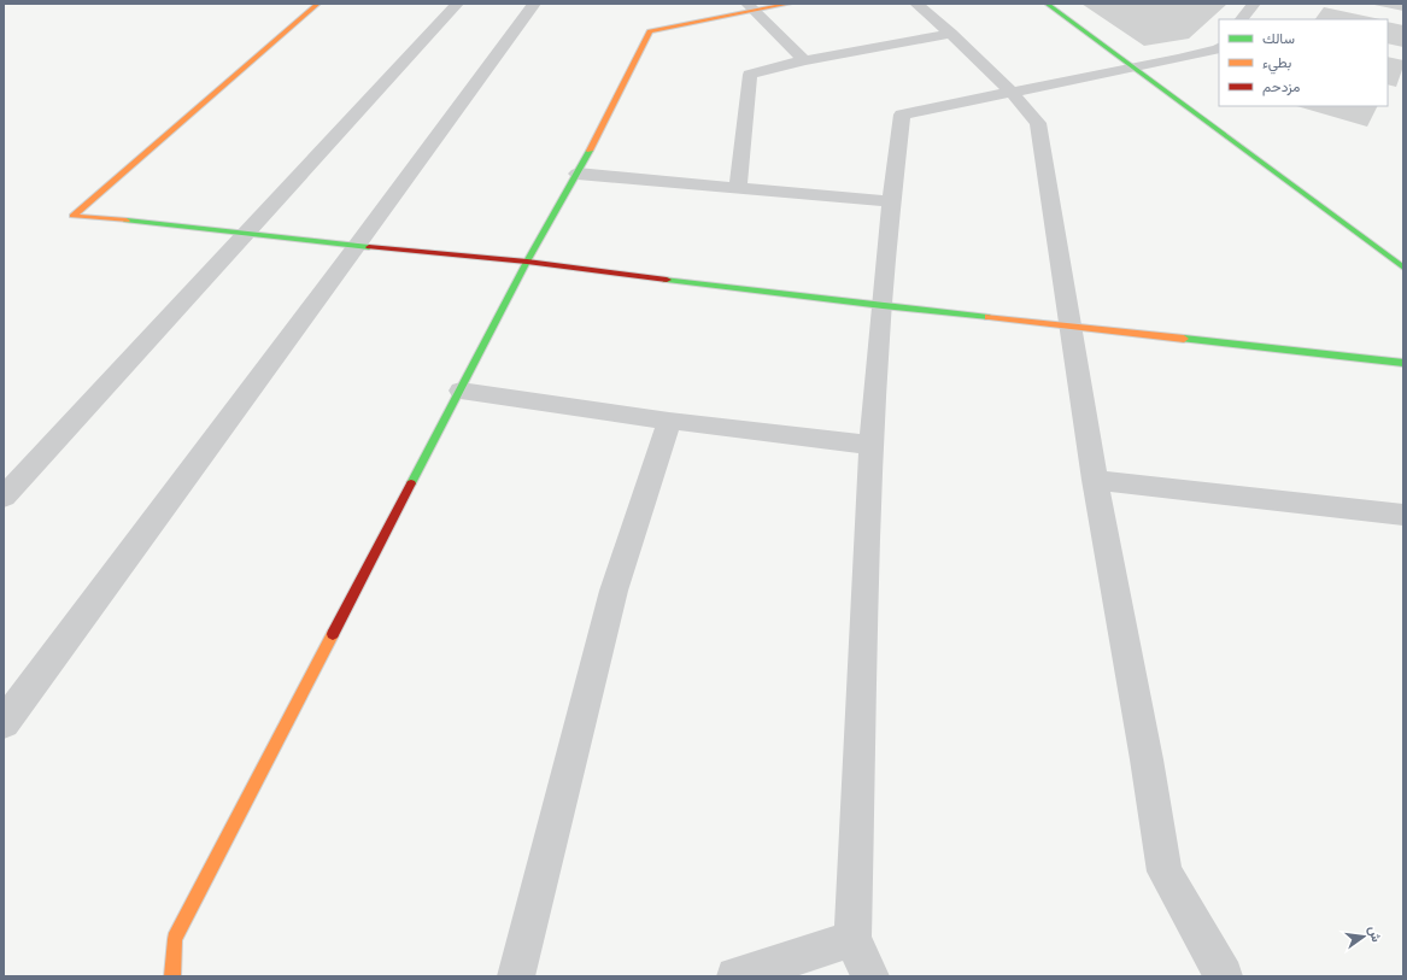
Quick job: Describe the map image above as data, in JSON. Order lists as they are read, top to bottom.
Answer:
{
  "legend": ["سالك", "بطيء", "مزدحم"],
  "north": "right"
}
